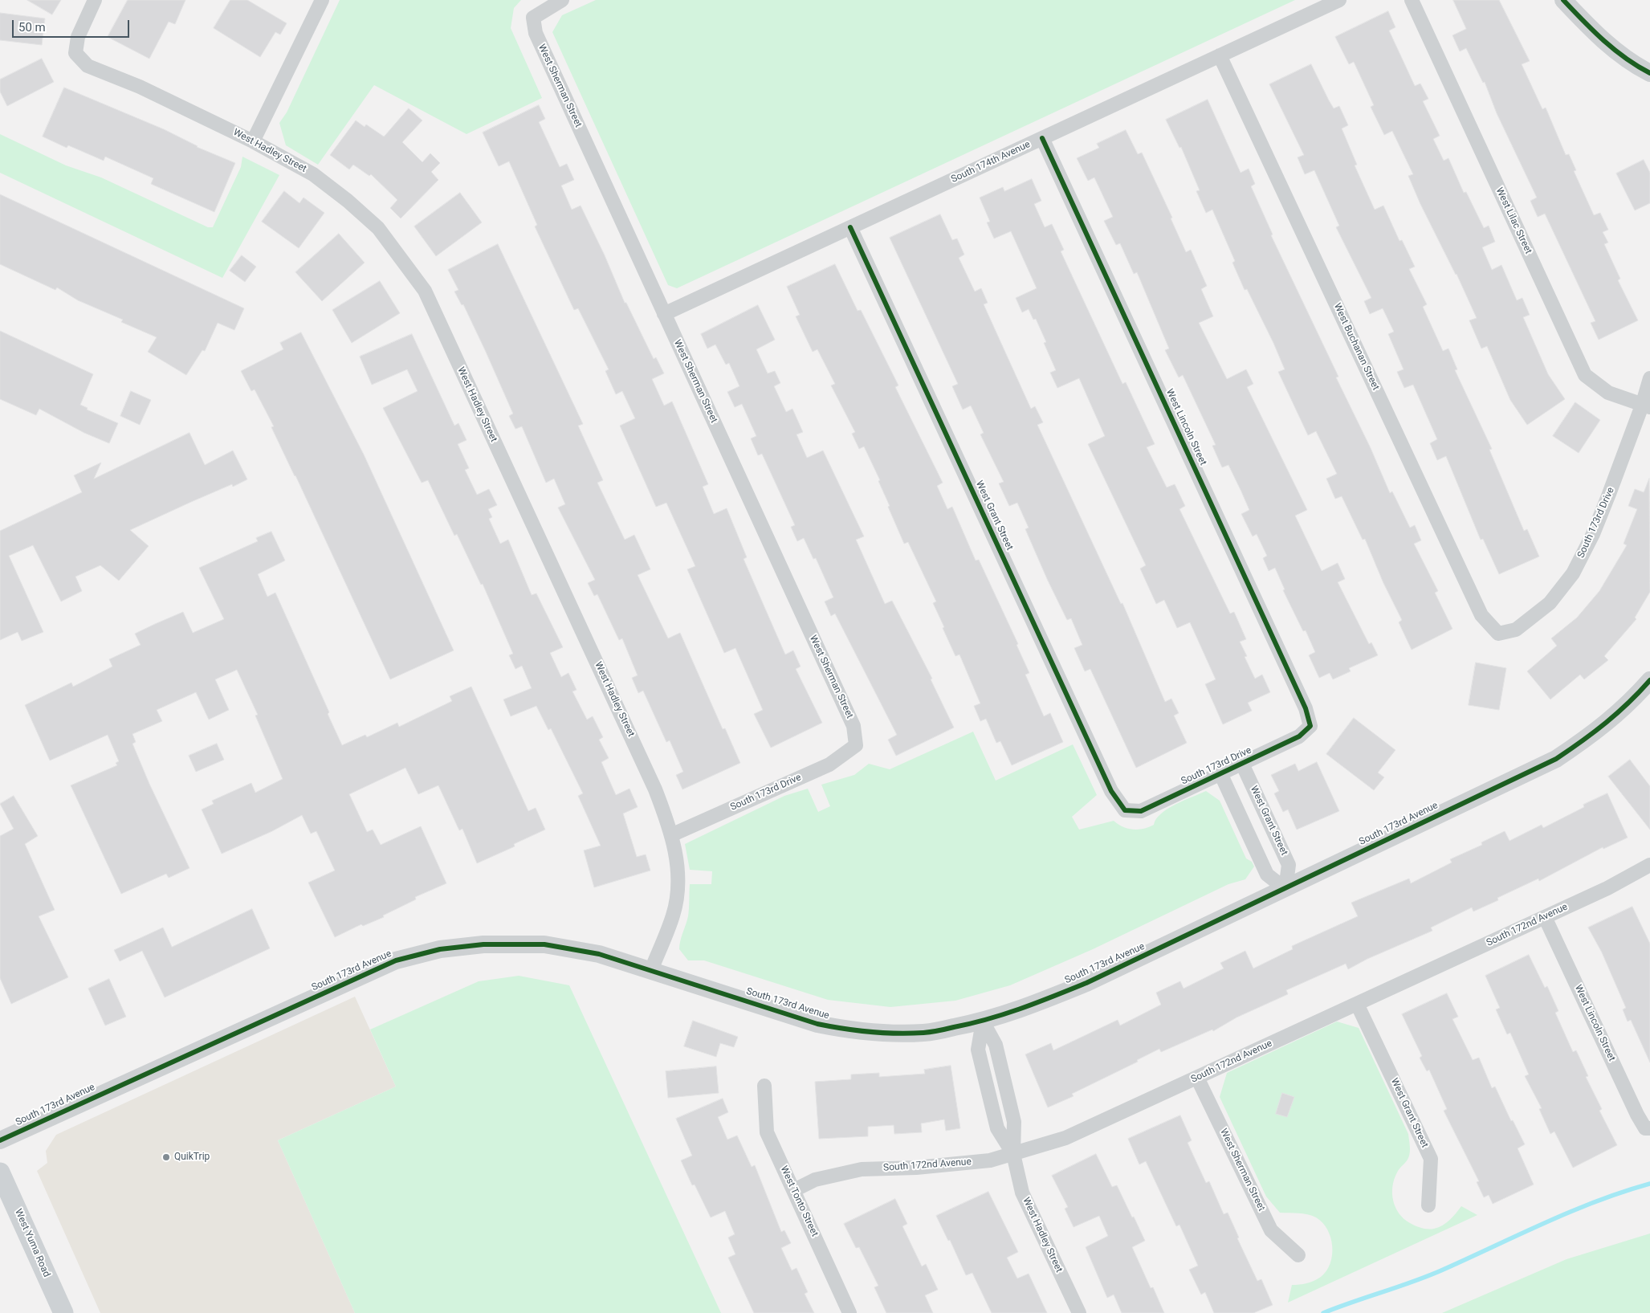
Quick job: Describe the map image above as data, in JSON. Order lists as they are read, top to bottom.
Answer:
{
  "streets": {
    "main road": ["West Yuma Road"],
    "street": [
      "West Sherman Street",
      "West Hadley Street",
      "South 174th Avenue",
      "West Lilac Street",
      "West Buchanan Street",
      "West Lincoln Street",
      "West Grant Street",
      "South 173rd Drive",
      "South 173rd Avenue",
      "South 172nd Avenue",
      "West Tonto Street"
    ]
  },
  "crossings": [
    ["West Sherman Street", "South 174th Avenue"],
    ["West Sherman Street", "South 173rd Drive"],
    ["West Sherman Street", "South 172nd Avenue"],
    ["West Hadley Street", "South 173rd Drive"],
    ["West Hadley Street", "South 173rd Avenue"],
    ["West Hadley Street", "South 172nd Avenue"],
    ["South 174th Avenue", "West Buchanan Street"],
    ["South 174th Avenue", "West Lincoln Street"],
    ["South 174th Avenue", "West Grant Street"],
    ["West Lilac Street", "South 173rd Drive"],
    ["West Buchanan Street", "South 173rd Drive"],
    ["West Lincoln Street", "South 173rd Drive"],
    ["West Lincoln Street", "South 172nd Avenue"],
    ["West Grant Street", "South 173rd Drive"],
    ["West Grant Street", "South 173rd Avenue"],
    ["West Grant Street", "South 172nd Avenue"],
    ["South 172nd Avenue", "West Tonto Street"]
  ],
  "places": ["QuikTrip"],
  "scale_bar": "50 m"
}
